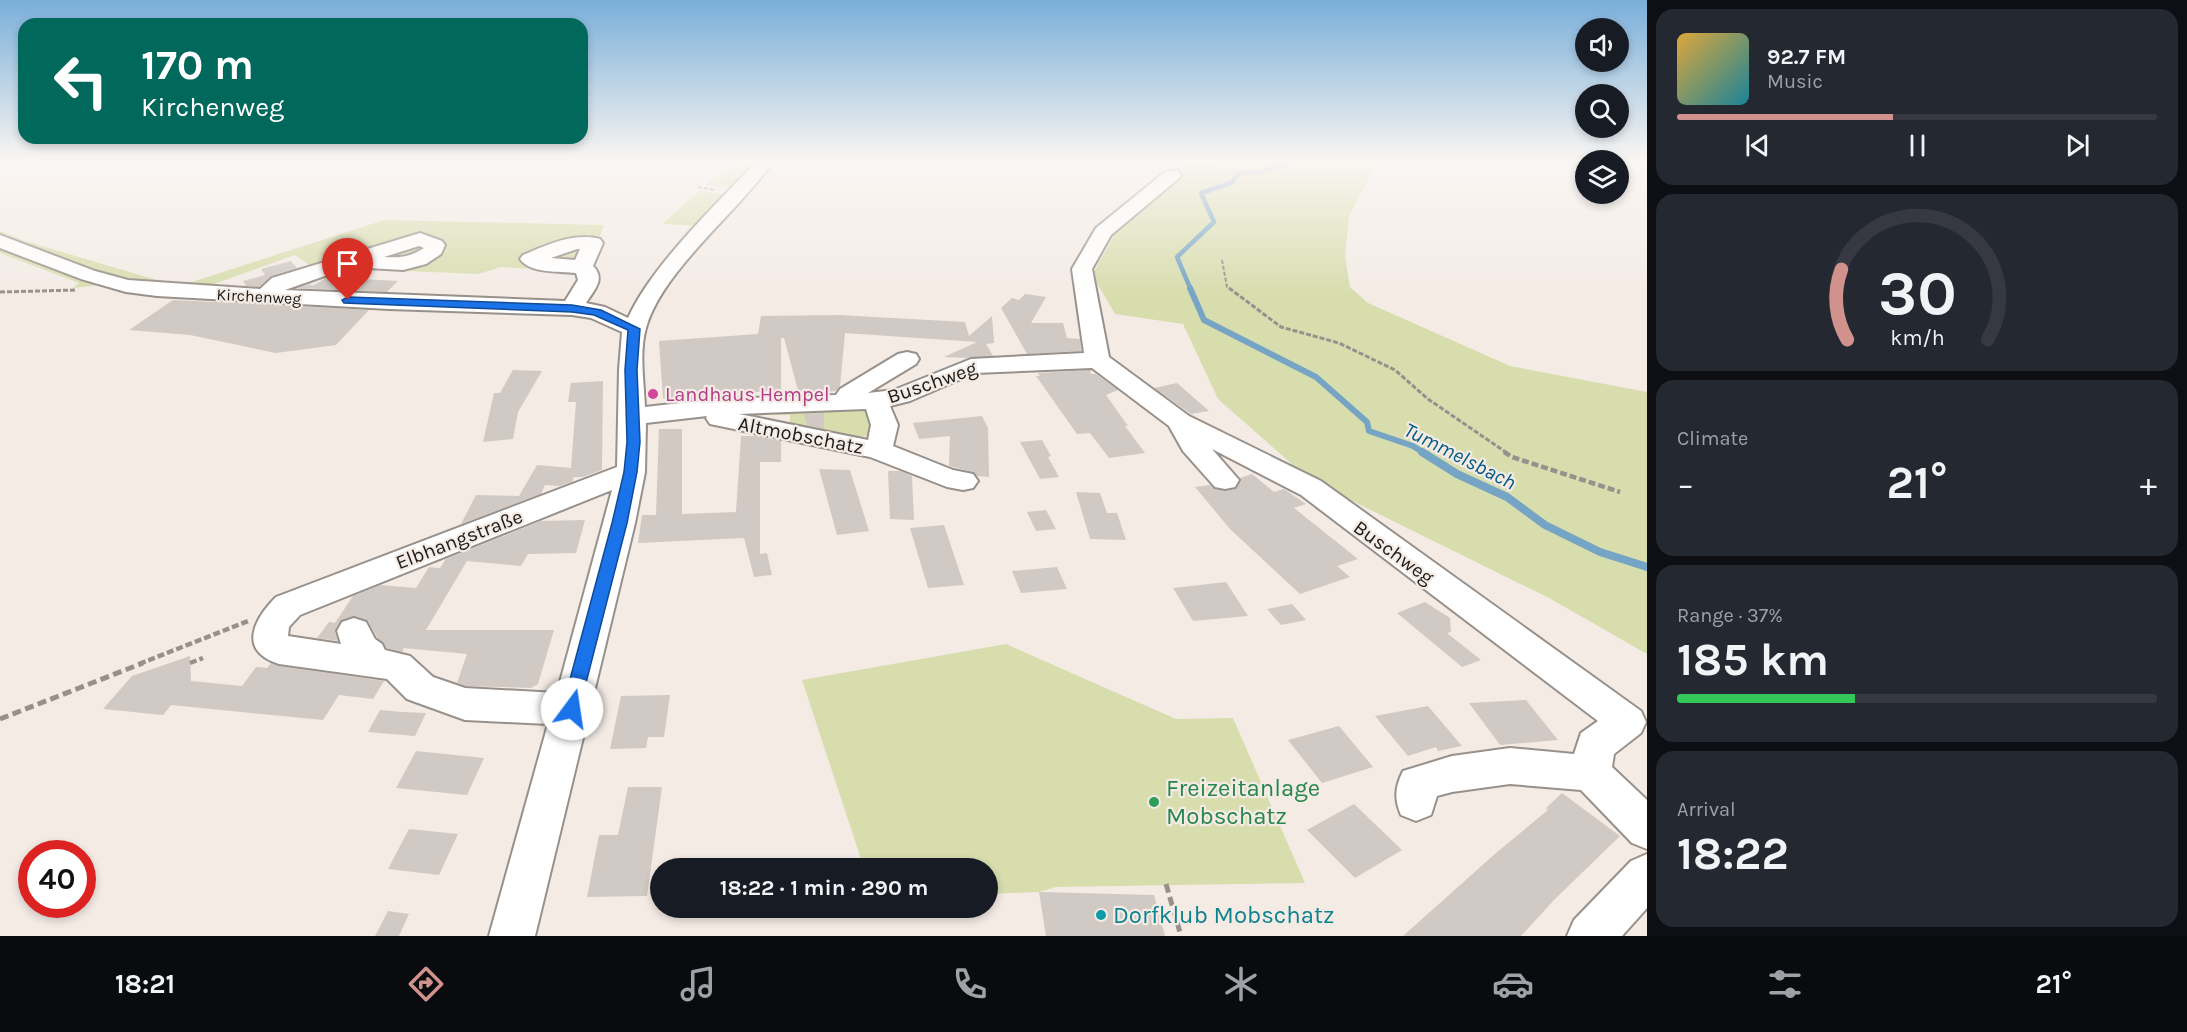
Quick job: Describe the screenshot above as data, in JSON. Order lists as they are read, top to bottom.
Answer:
{
  "streets": {
    "street": [
      "Kirchenweg",
      "Buschweg",
      "Altmobschatz",
      "Elbhangstraße"
    ]
  },
  "crossings": [
    ["Buschweg", "Altmobschatz"]
  ],
  "water": ["Tummelsbach"],
  "places": ["Landhaus Hempel", "Freizeitanlage Mobschatz", "Dorfklub Mobschatz"],
  "page": {
    "turn": ["170 m", "Kirchenweg"],
    "song": ["92.7 FM", "Music"],
    "tile": [
      "Climate",
      ["Range · 37%", "185 km"],
      ["Arrival", "18:22"]
    ],
    "heat": ["−", "21°", "+"],
    "limit": "40",
    "trip": "18:22 · 1 min · 290 m",
    "tabs": ["18:21", "21°"],
    "gauge": ["30", "km/h"]
  }
}
